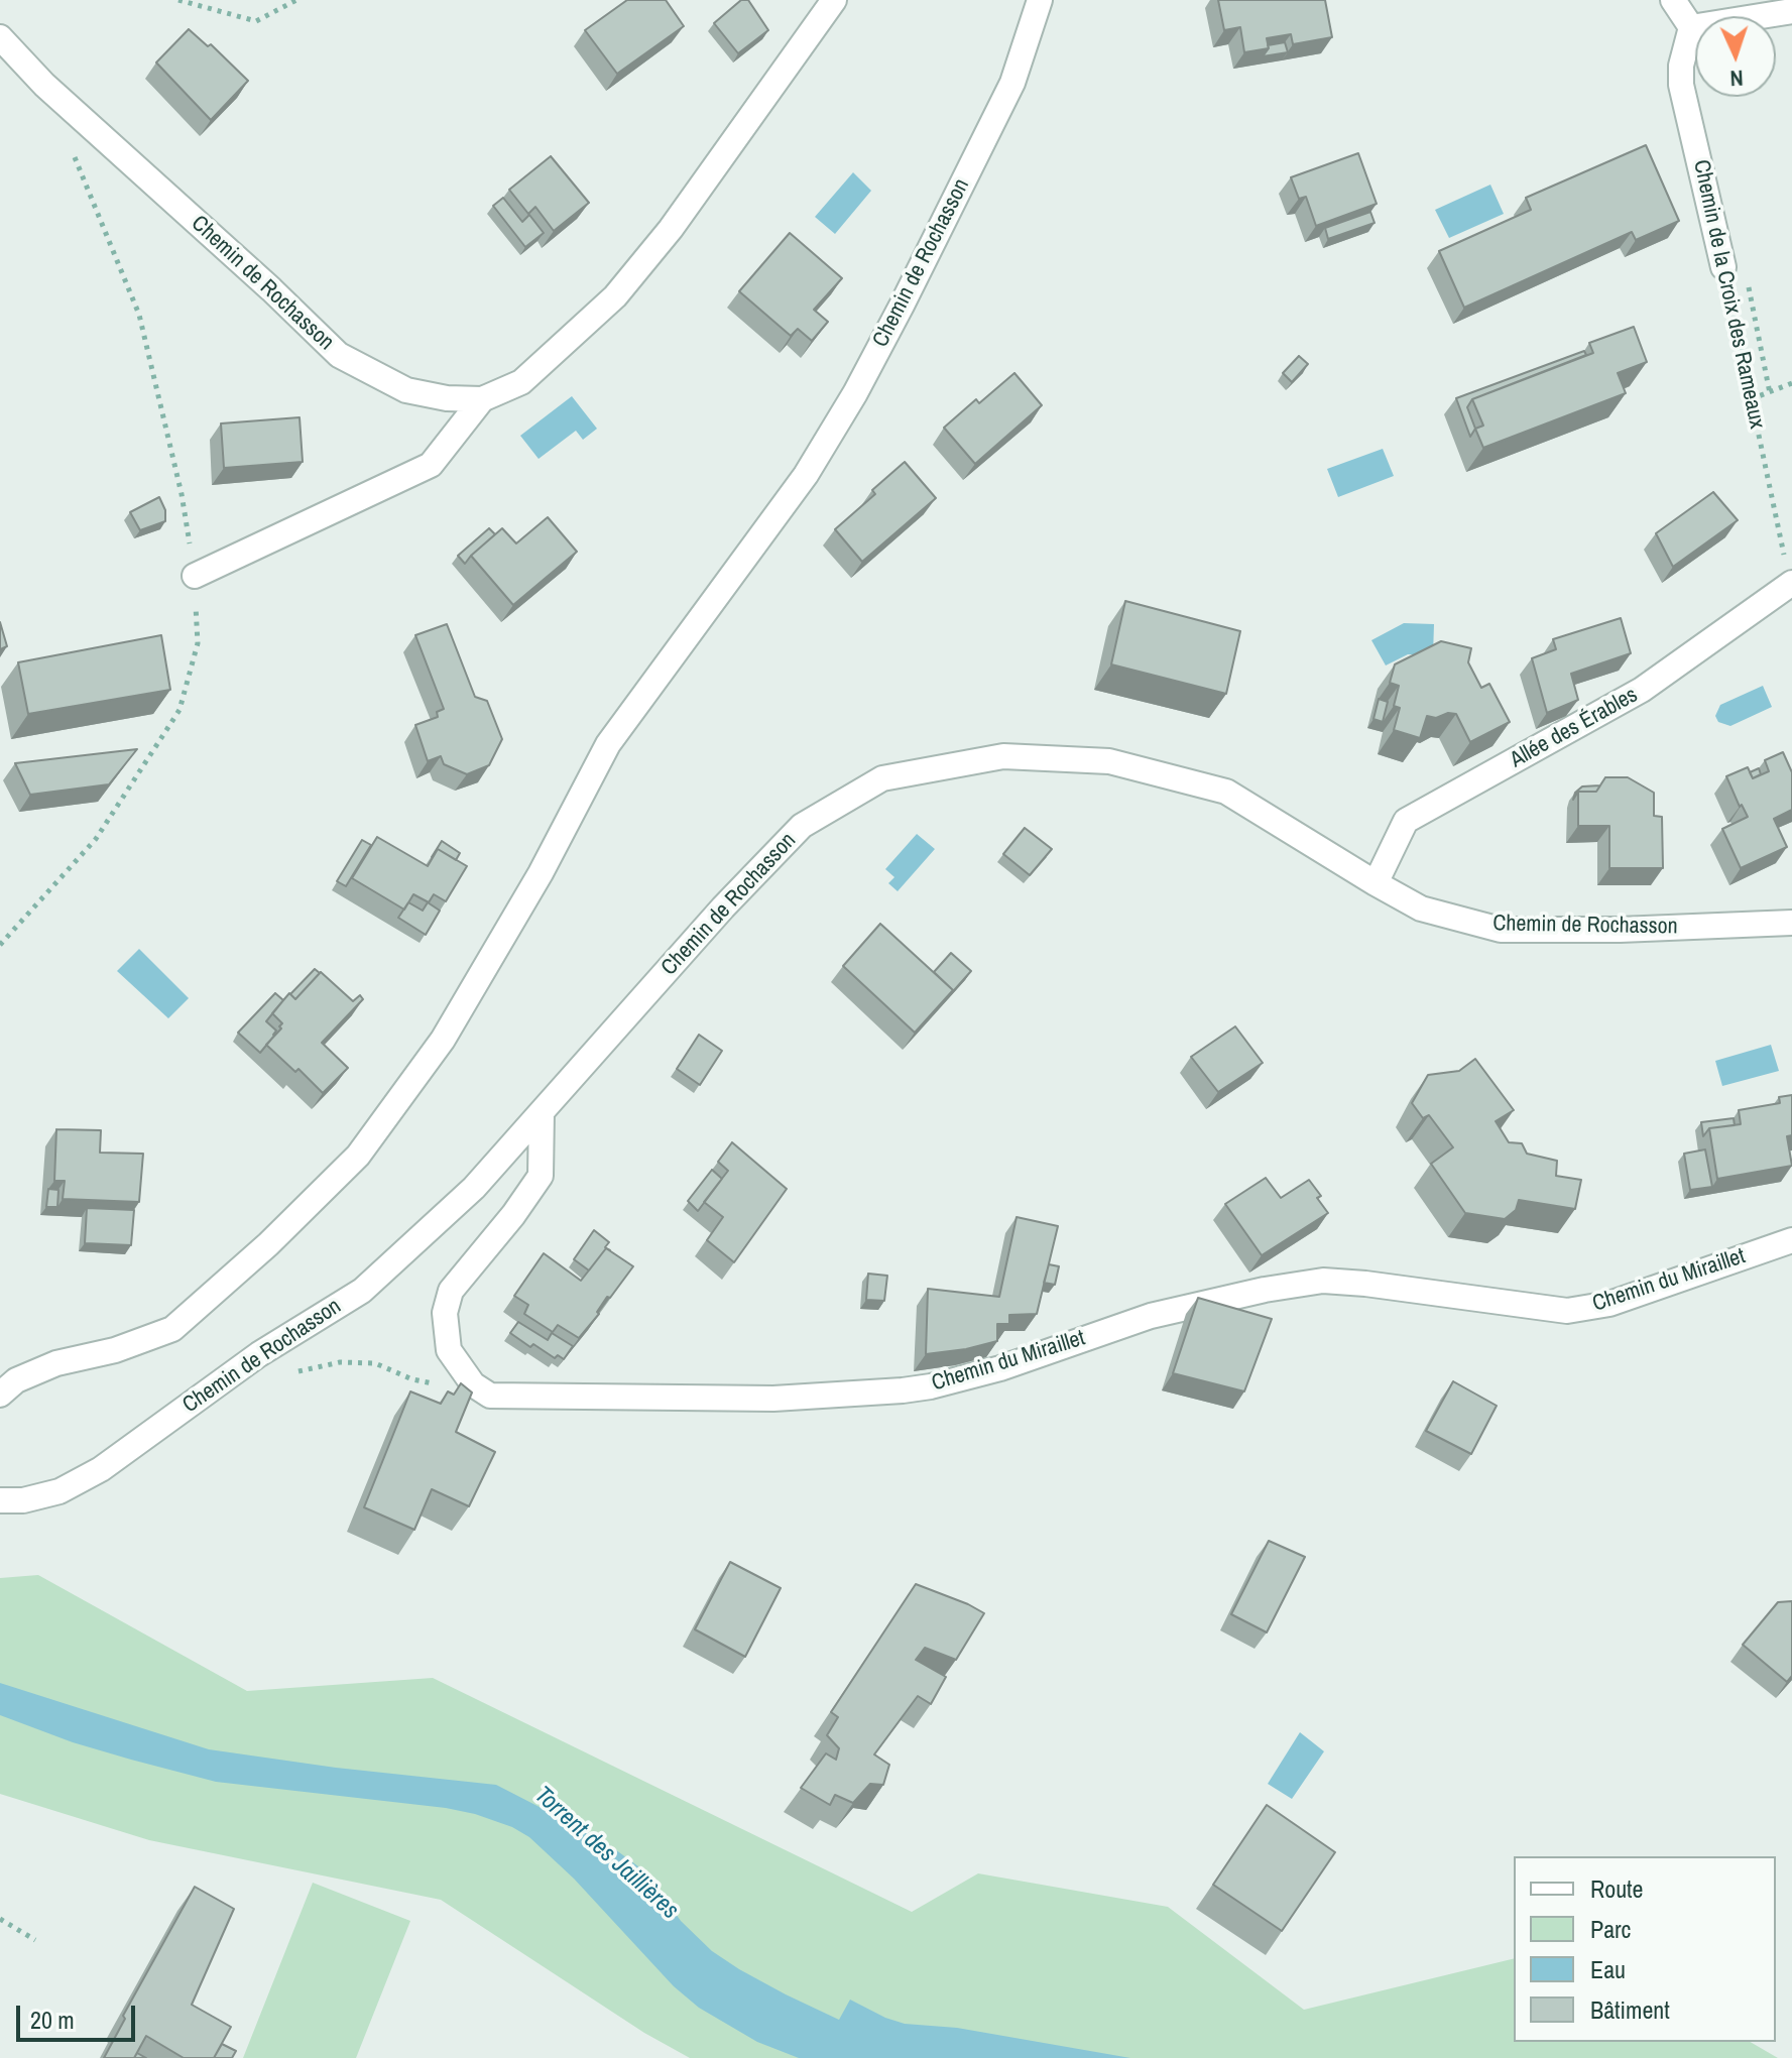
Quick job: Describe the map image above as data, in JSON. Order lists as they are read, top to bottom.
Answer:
{
  "streets": {
    "street": [
      "Chemin de Rochasson",
      "Chemin de la Croix des Rameaux",
      "Allée des Érables",
      "Chemin du Miraillet"
    ]
  },
  "crossings": [
    ["Chemin de Rochasson", "Allée des Érables"],
    ["Chemin de la Croix des Rameaux", "Allée des Érables"]
  ],
  "water": ["Torrent des Jaillières"],
  "legend": [
    "Route",
    "Parc",
    "Eau",
    "Bâtiment"
  ],
  "scale_bar": "20 m",
  "north": "bottom"
}
